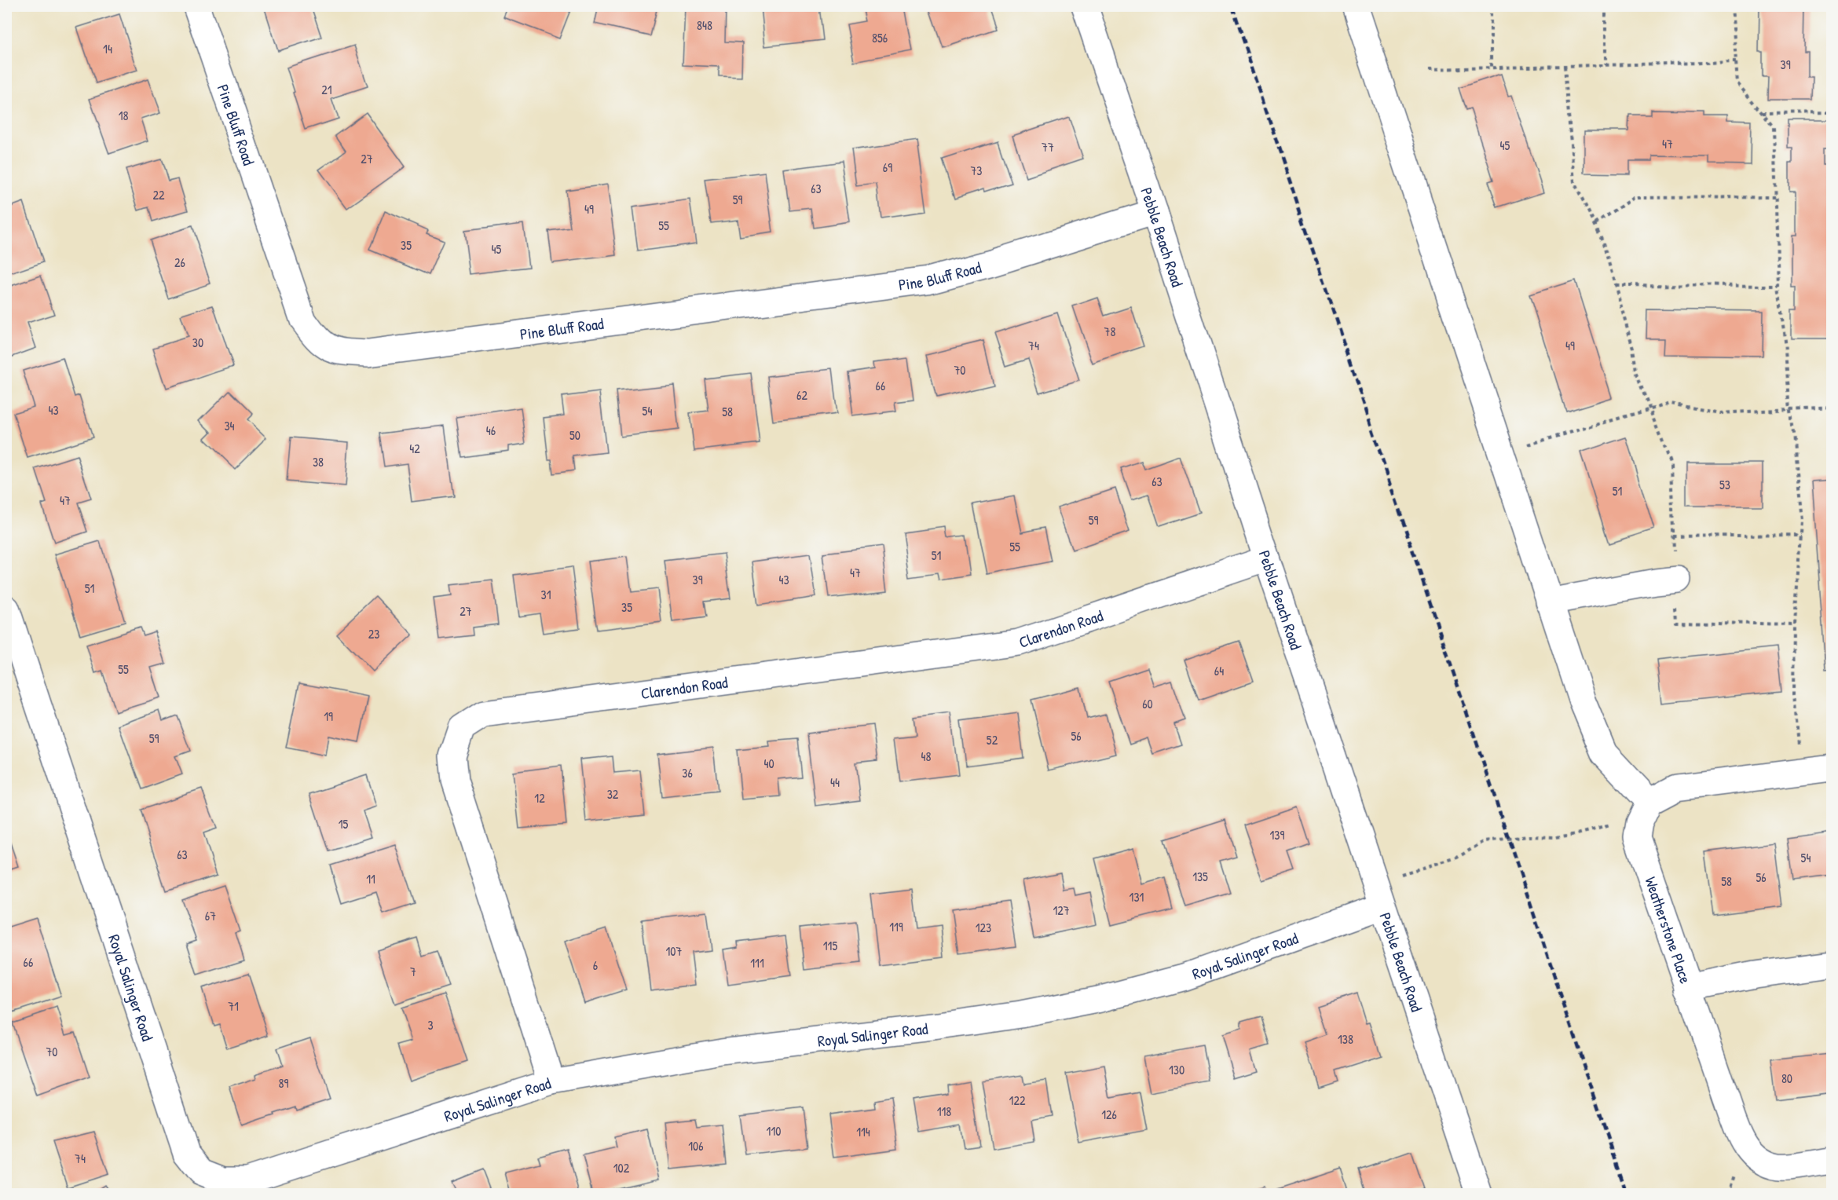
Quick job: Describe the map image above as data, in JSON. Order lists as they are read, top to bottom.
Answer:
{
  "streets": {
    "street": [
      "Pine Bluff Road",
      "Pebble Beach Road",
      "Clarendon Road",
      "Weatherstone Place",
      "Royal Salinger Road"
    ]
  },
  "crossings": [
    ["Pine Bluff Road", "Pebble Beach Road"],
    ["Pebble Beach Road", "Clarendon Road"],
    ["Pebble Beach Road", "Royal Salinger Road"],
    ["Clarendon Road", "Royal Salinger Road"]
  ],
  "house_numbers": [
    "848",
    "856",
    "14",
    "39",
    "21",
    "18",
    "47",
    "45",
    "77",
    "27",
    "69",
    "73",
    "63",
    "22",
    "59",
    "49",
    "55",
    "35",
    "45",
    "26",
    "78",
    "30",
    "74",
    "49",
    "70",
    "66",
    "62",
    "43",
    "54",
    "58",
    "34",
    "46",
    "50",
    "42",
    "38",
    "63",
    "53",
    "51",
    "47",
    "59",
    "55",
    "51",
    "47",
    "39",
    "43",
    "51",
    "31",
    "35",
    "27",
    "23",
    "55",
    "64",
    "60",
    "19",
    "56",
    "59",
    "52",
    "48",
    "40",
    "36",
    "44",
    "32",
    "12",
    "15",
    "139",
    "63",
    "54",
    "135",
    "56",
    "11",
    "58",
    "131",
    "127",
    "67",
    "119",
    "123",
    "115",
    "107",
    "66",
    "111",
    "6",
    "7",
    "71",
    "3",
    "138",
    "70",
    "130",
    "80",
    "89",
    "122",
    "118",
    "126",
    "110",
    "114",
    "106",
    "74",
    "102"
  ]
}
